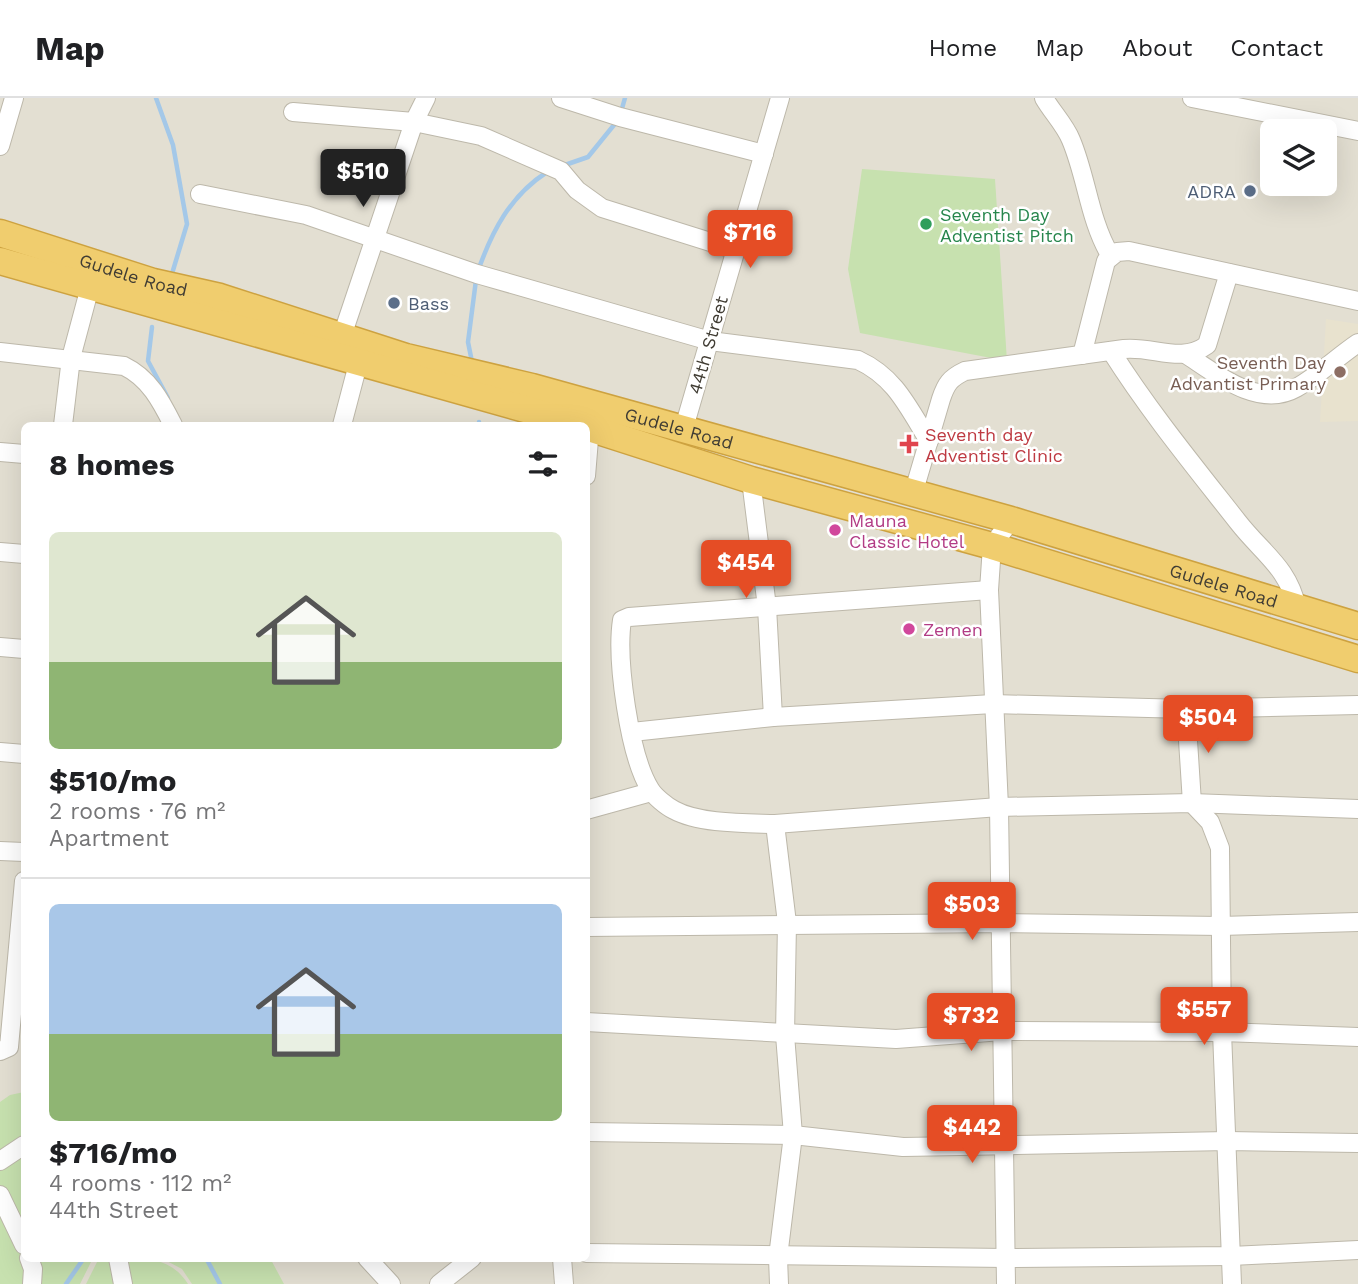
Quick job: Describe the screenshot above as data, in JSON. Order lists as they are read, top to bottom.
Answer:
{
  "streets": {
    "highway": ["Gudele Road"],
    "street": ["44th Street"]
  },
  "crossings": [
    ["Gudele Road", "44th Street"]
  ],
  "places": {
    "other": [
      "ADRA",
      "Seventh Day Adventist Pitch",
      "Bass",
      "Seventh Day Advantist Primary",
      "Mauna Classic Hotel",
      "Zemen"
    ],
    "health": ["Seventh day Adventist Clinic"]
  },
  "page": {
    "header": "Map",
    "nav": [
      "Home",
      "Map",
      "About",
      "Contact"
    ],
    "price": [
      "$510",
      "$716",
      "$454",
      "$504",
      "$503",
      "$557",
      "$732",
      "$442"
    ],
    "heading": "8 homes",
    "list": [
      {
        "name": "$510/mo",
        "note": "2 rooms · 76 m² · Apartment"
      },
      {
        "name": "$716/mo",
        "note": "4 rooms · 112 m² · 44th Street"
      }
    ]
  }
}
